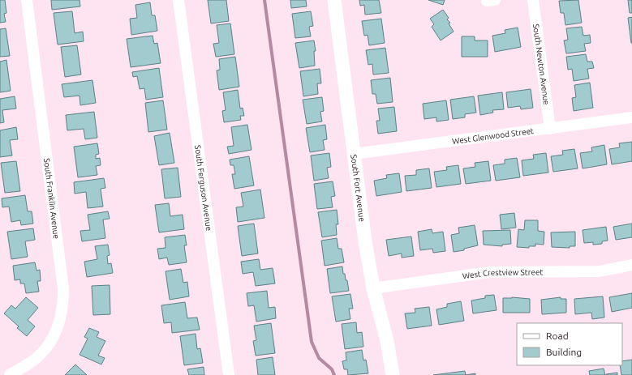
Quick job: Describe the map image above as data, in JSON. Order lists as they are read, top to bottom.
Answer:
{
  "streets": {
    "street": [
      "South Newton Avenue",
      "West Glenwood Street",
      "South Ferguson Avenue",
      "South Fort Avenue",
      "South Franklin Avenue",
      "West Crestview Street"
    ]
  },
  "crossings": [
    ["South Newton Avenue", "West Glenwood Street"],
    ["West Glenwood Street", "South Fort Avenue"],
    ["South Fort Avenue", "West Crestview Street"]
  ],
  "legend": ["Road", "Building"]
}
